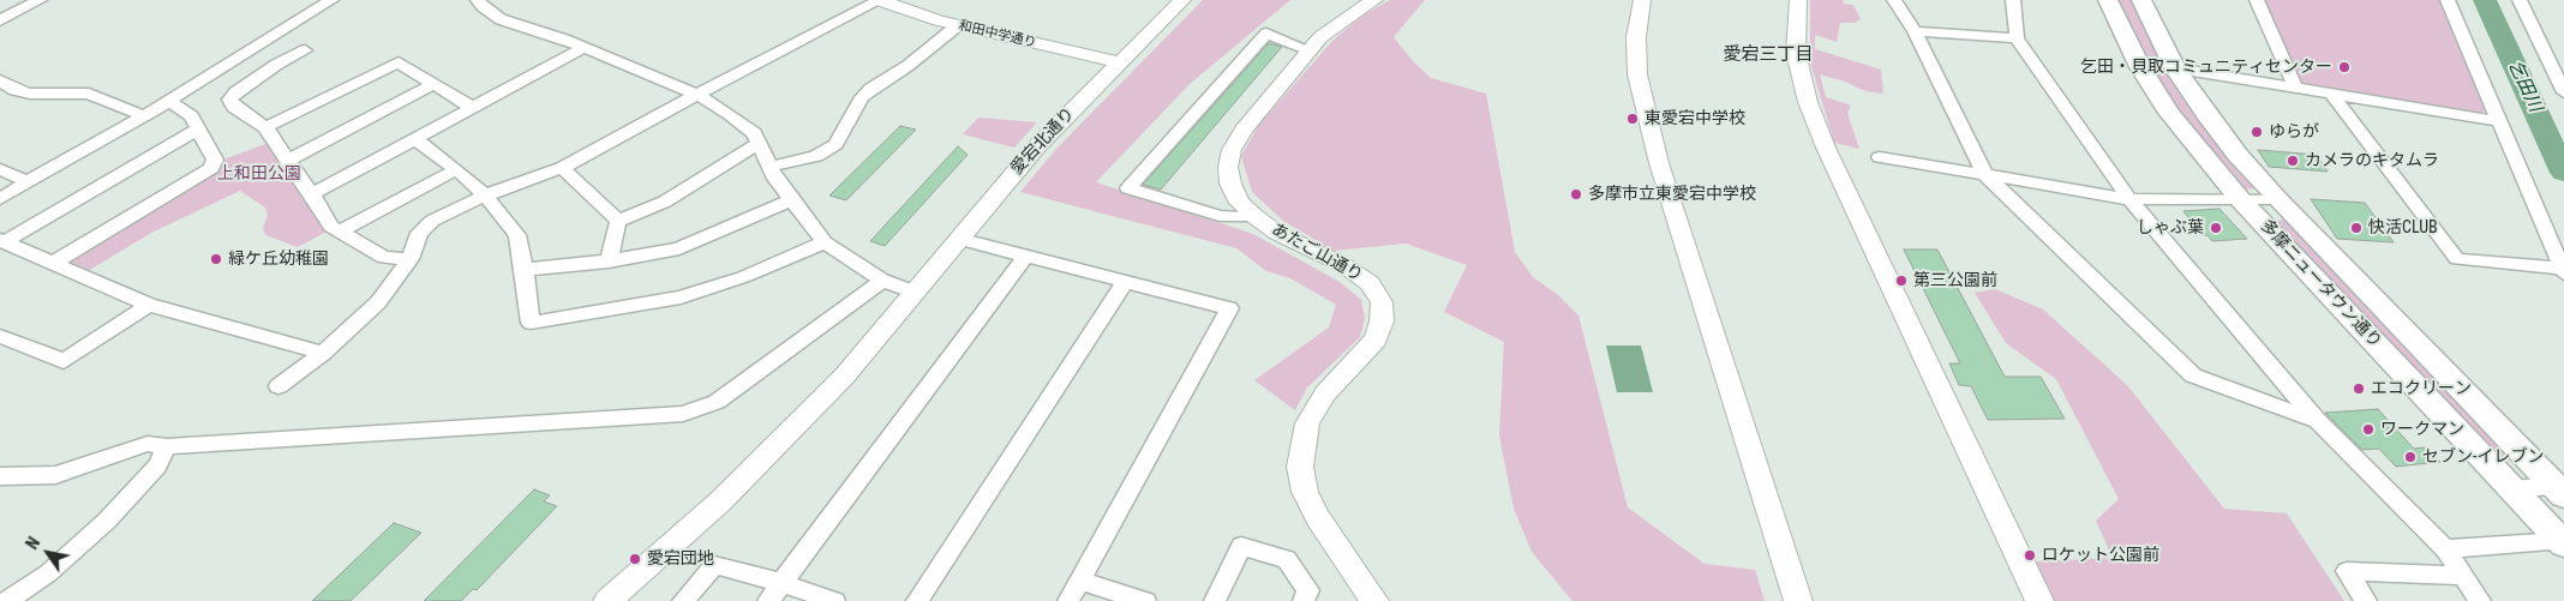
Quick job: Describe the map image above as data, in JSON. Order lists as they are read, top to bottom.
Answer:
{
  "streets": {
    "main road": ["多摩ニュータウン通り"],
    "street": ["和田中学通り", "愛宕北通り", "あたご山通り"]
  },
  "crossings": [
    ["和田中学通り", "愛宕北通り"]
  ],
  "districts": ["愛宕三丁目"],
  "water": ["乞田川"],
  "parks": ["上和田公園"],
  "places": [
    "乞田・貝取コミュニティセンター",
    "東愛宕中学校",
    "ゆらが",
    "カメラのキタムラ",
    "多摩市立東愛宕中学校",
    "しゃぶ葉",
    "快活CLUB",
    "緑ケ丘幼稚園",
    "第三公園前",
    "エコクリーン",
    "ワークマン",
    "セブン-イレブン",
    "ロケット公園前",
    "愛宕団地"
  ],
  "north": "top left"
}
